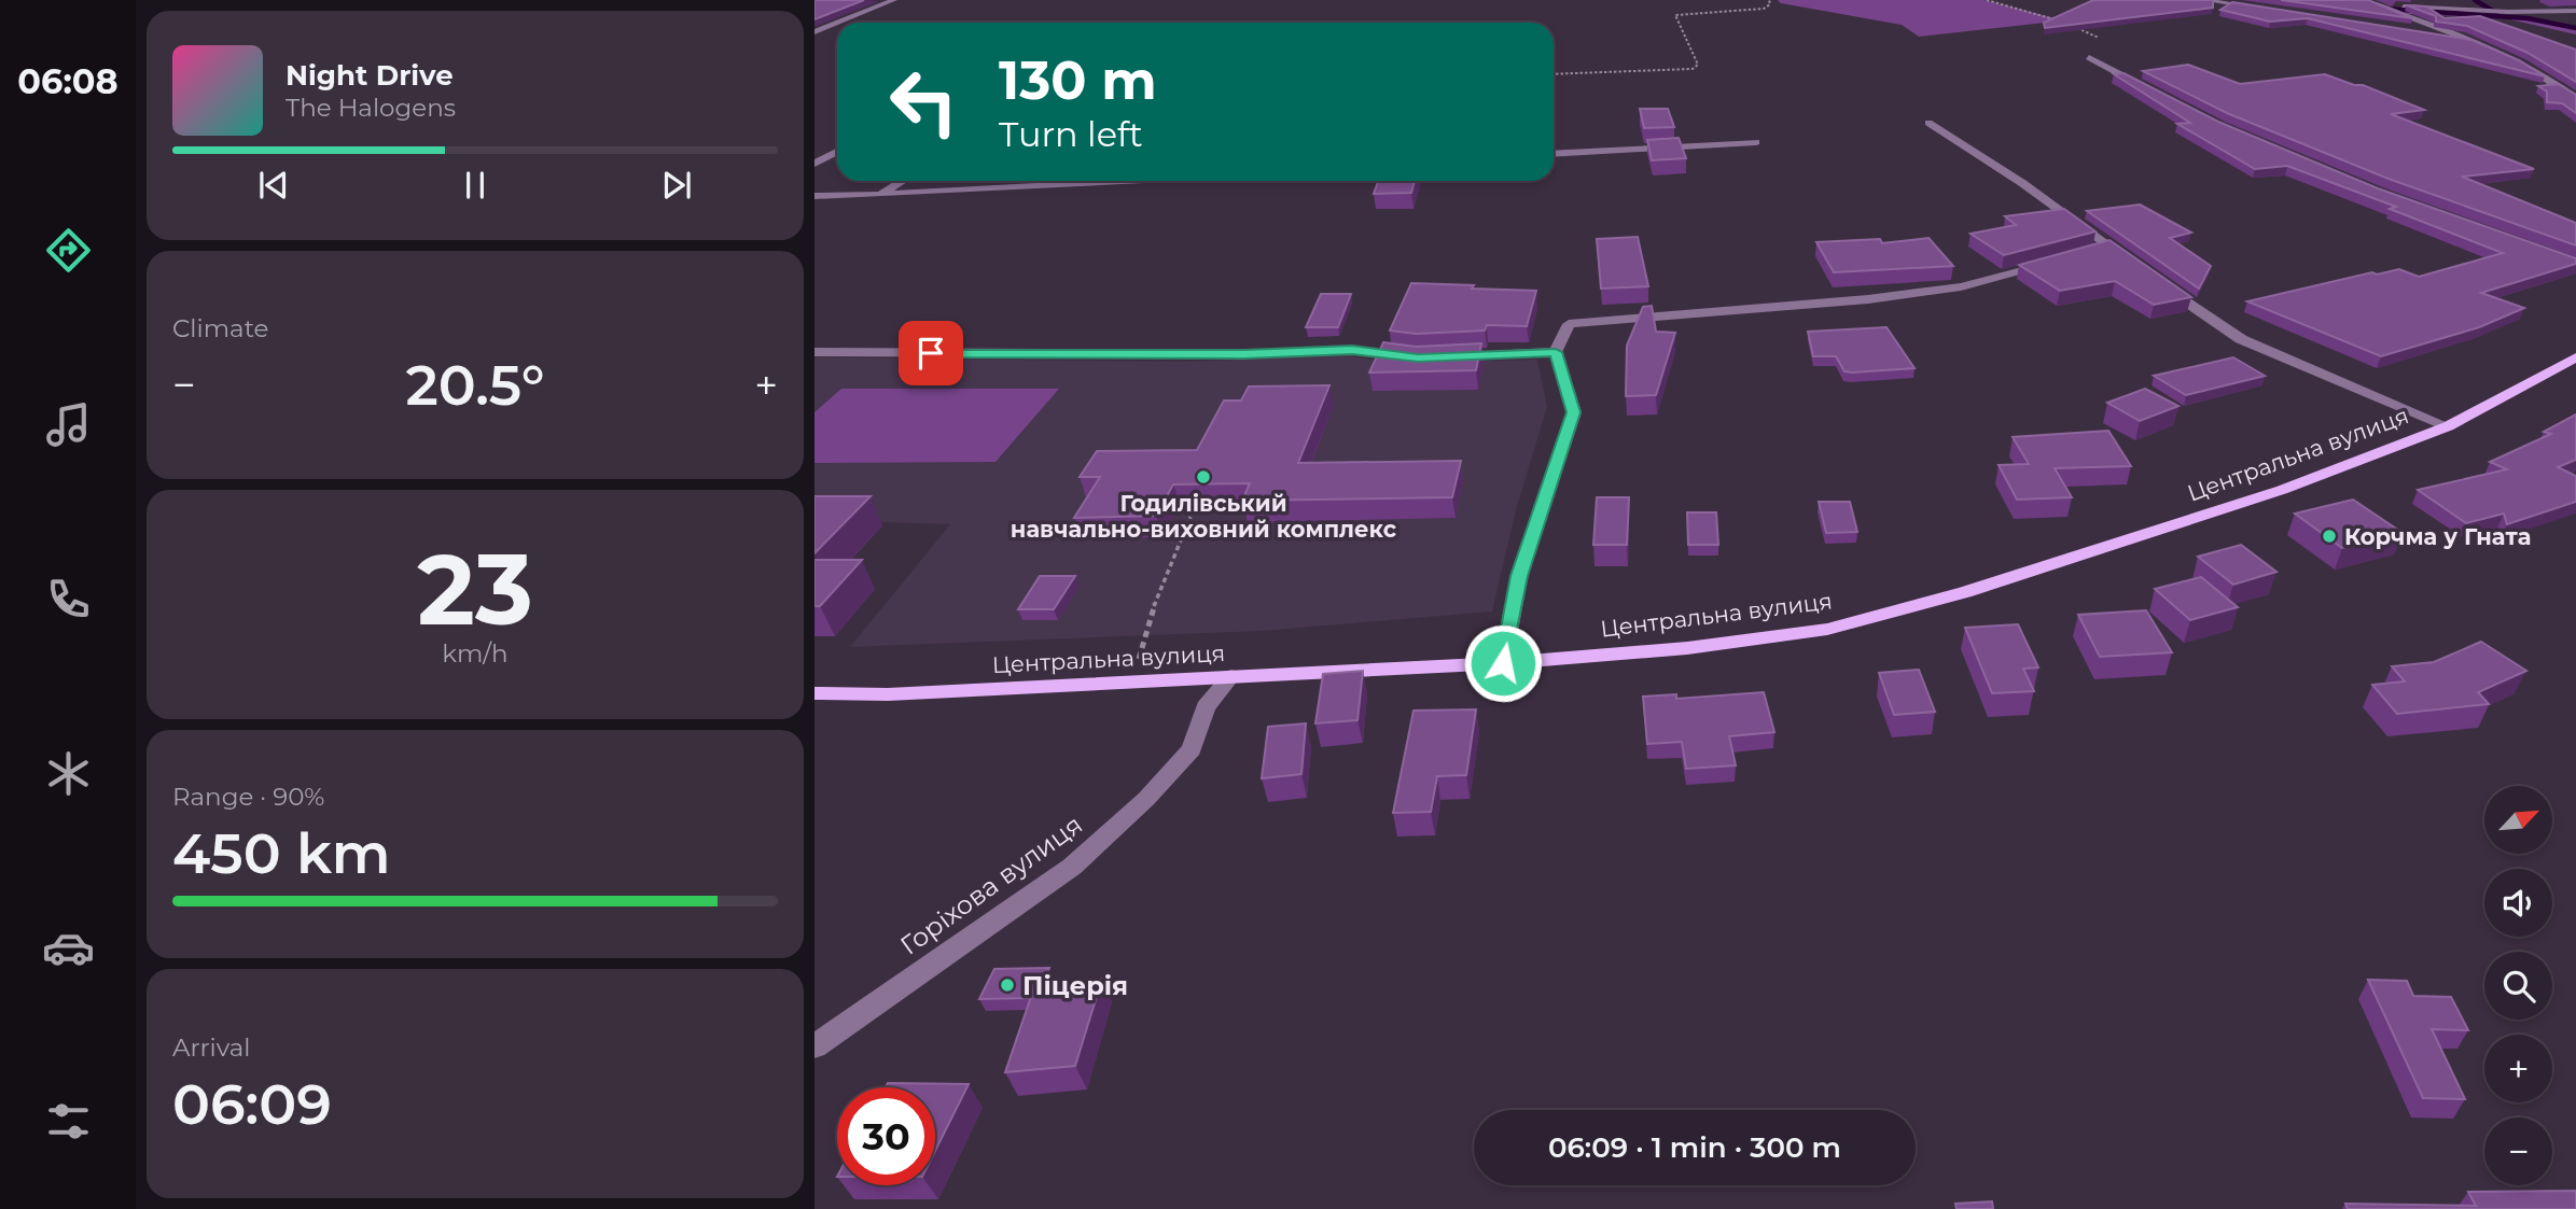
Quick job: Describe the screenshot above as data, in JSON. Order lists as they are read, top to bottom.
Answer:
{
  "streets": {
    "main road": ["Центральна вулиця"],
    "street": ["Горіхова вулиця"]
  },
  "crossings": [
    ["Центральна вулиця", "Горіхова вулиця"]
  ],
  "places": ["Годилівський навчально-виховний комплекс", "Корчма у Гната", "Піцерія"],
  "north": "top right",
  "page": {
    "tabs": "06:08",
    "turn": ["130 m", "Turn left"],
    "song": ["Night Drive", "The Halogens"],
    "tile": [
      "Climate",
      ["23", "km/h"],
      ["Range · 90%", "450 km"],
      ["Arrival", "06:09"]
    ],
    "heat": ["−", "20.5°", "+"],
    "map_buttons": ["+", "−"],
    "limit": "30",
    "trip": "06:09 · 1 min · 300 m"
  }
}
